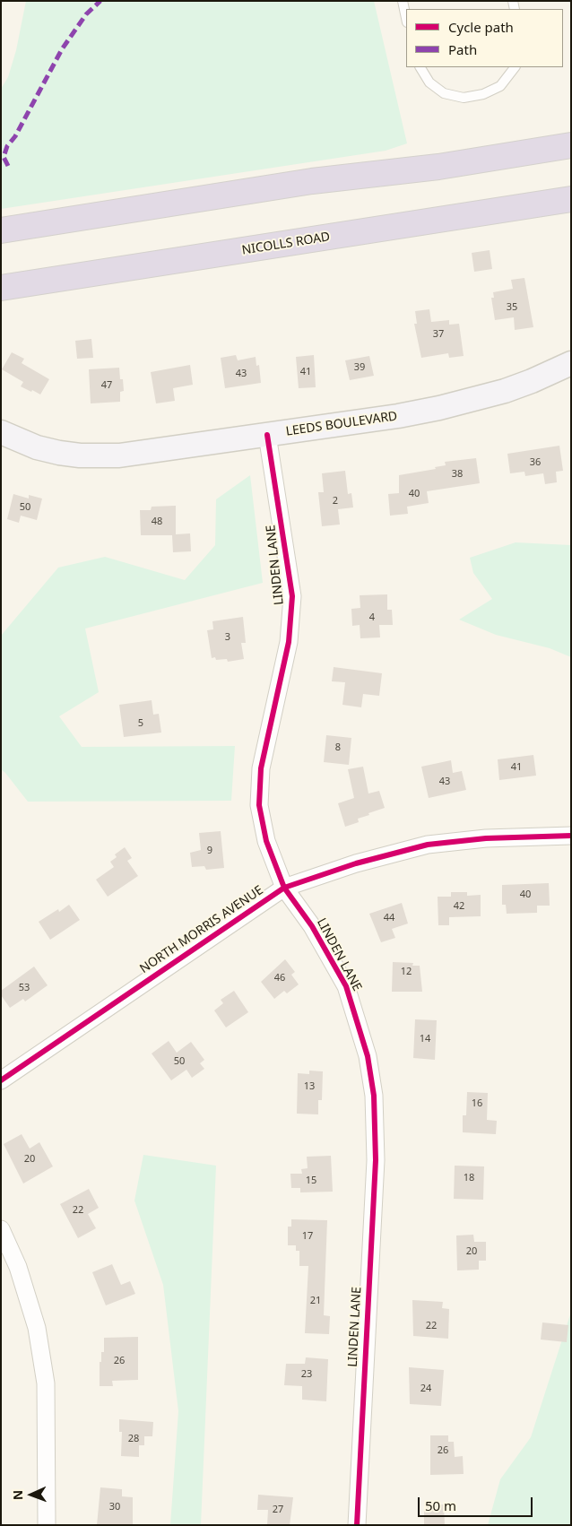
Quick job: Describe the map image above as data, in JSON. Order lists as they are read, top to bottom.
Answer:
{
  "streets": {
    "highway": ["NICOLLS ROAD"],
    "street": ["LEEDS BOULEVARD", "LINDEN LANE", "NORTH MORRIS AVENUE"]
  },
  "crossings": [
    ["LEEDS BOULEVARD", "LINDEN LANE"],
    ["LINDEN LANE", "NORTH MORRIS AVENUE"]
  ],
  "house_numbers": [
    "35",
    "37",
    "39",
    "41",
    "43",
    "47",
    "36",
    "38",
    "40",
    "2",
    "50",
    "48",
    "4",
    "3",
    "5",
    "8",
    "41",
    "43",
    "9",
    "40",
    "42",
    "44",
    "12",
    "46",
    "53",
    "14",
    "50",
    "13",
    "16",
    "20",
    "18",
    "15",
    "22",
    "17",
    "20",
    "21",
    "22",
    "26",
    "23",
    "24",
    "28",
    "26",
    "30",
    "27"
  ],
  "legend": ["Cycle path", "Path"],
  "scale_bar": "50 m",
  "north": "left"
}
